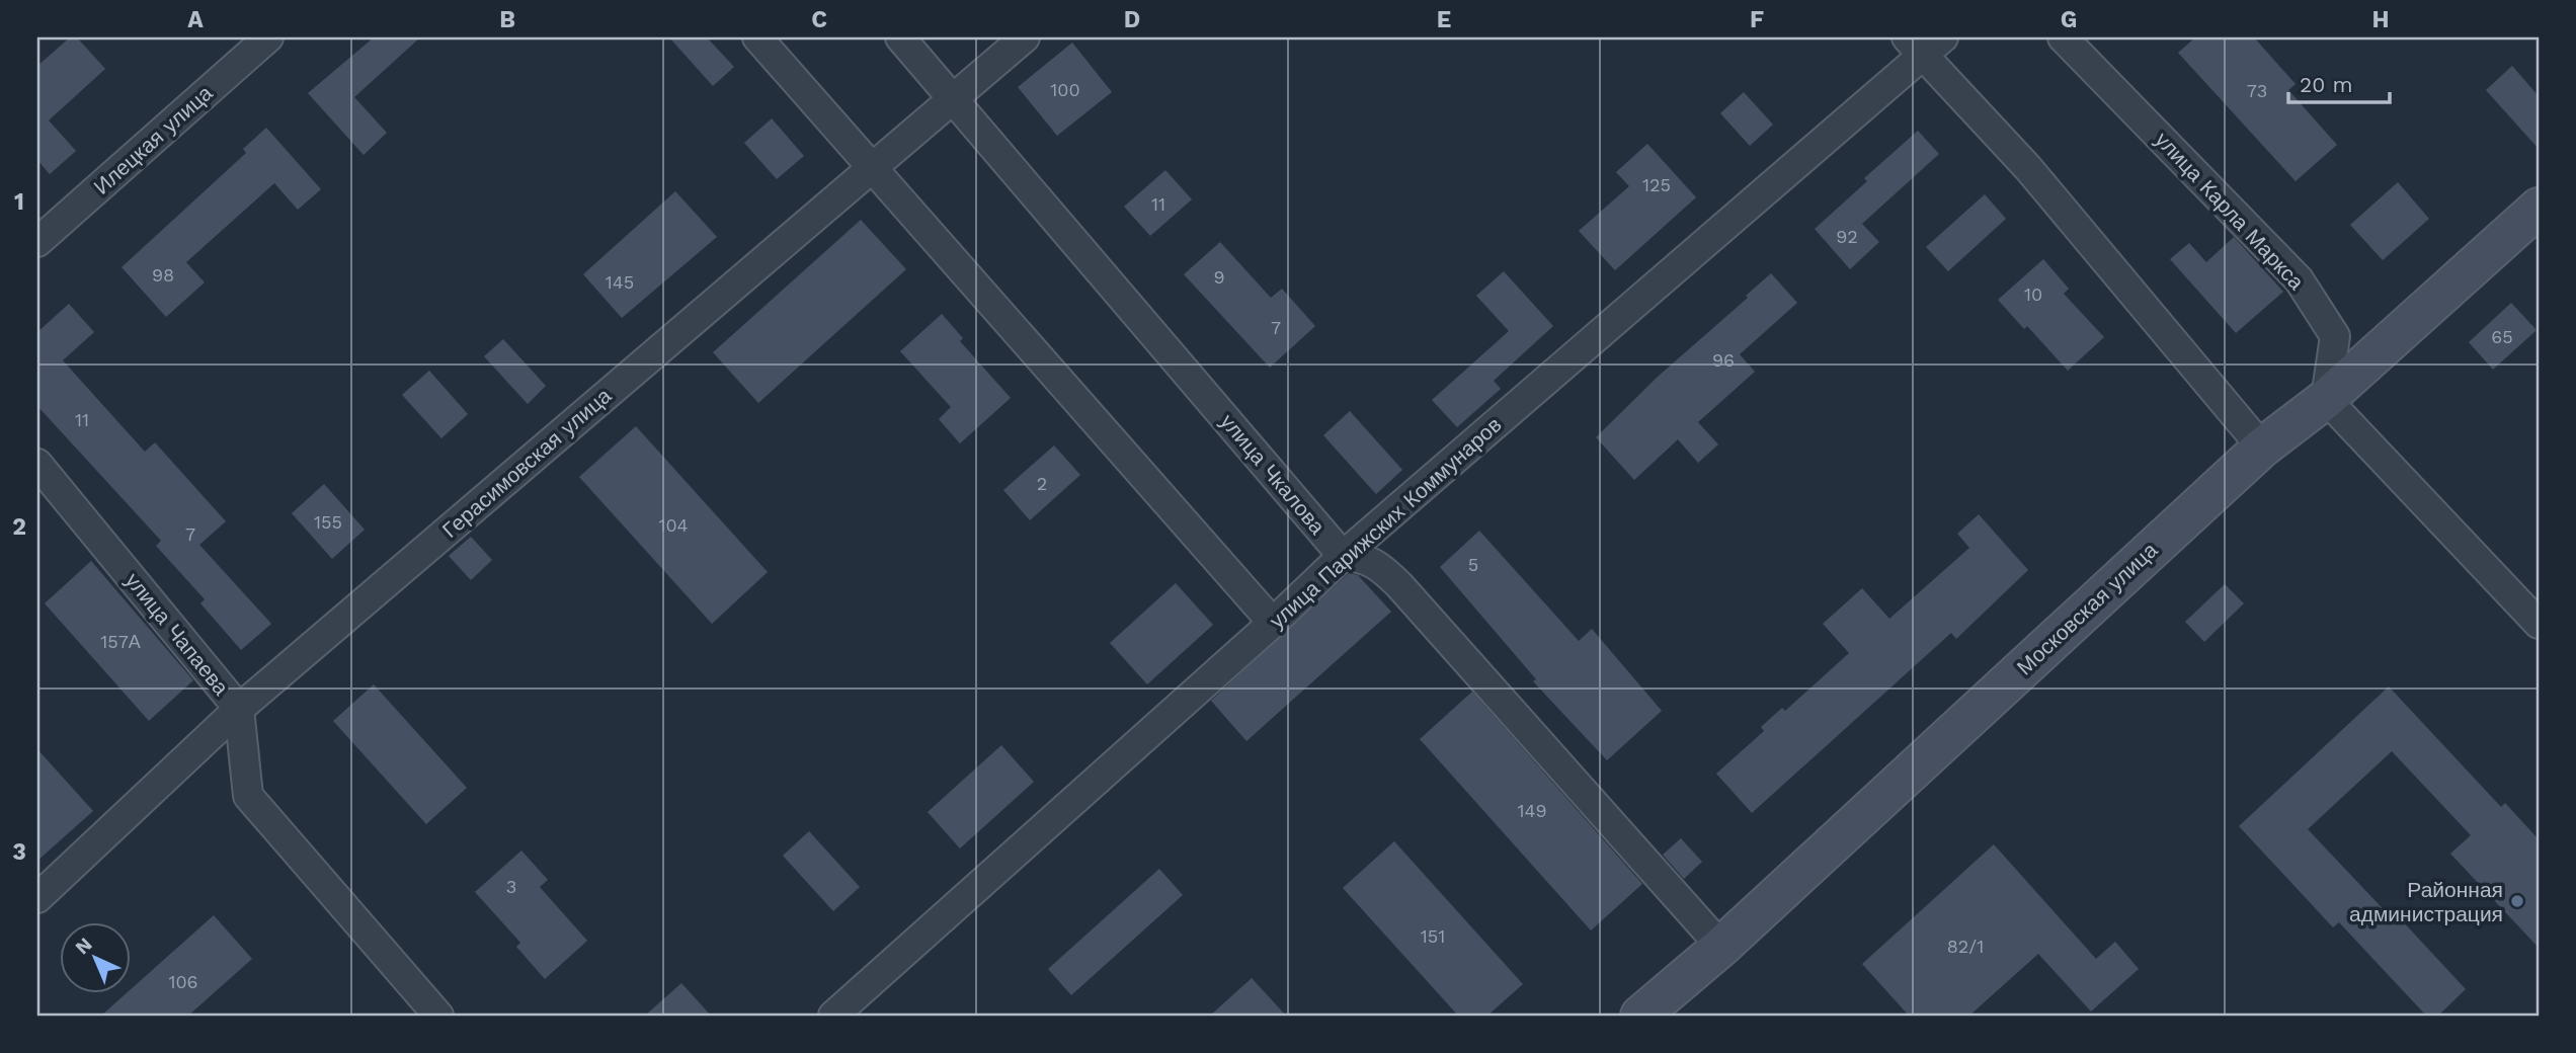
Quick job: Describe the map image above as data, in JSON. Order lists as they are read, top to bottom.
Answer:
{
  "streets": {
    "street": [
      "Илецкая улица",
      "улица Карла Маркса",
      "Герасимовская улица",
      "улица Чкалова",
      "улица Парижских Коммунаров",
      "Московская улица",
      "улица Чапаева"
    ]
  },
  "crossings": [
    ["улица Карла Маркса", "Московская улица"],
    ["Герасимовская улица", "улица Чкалова"],
    ["Герасимовская улица", "улица Чапаева"],
    ["улица Чкалова", "улица Парижских Коммунаров"]
  ],
  "places": ["Районная администрация"],
  "house_numbers": [
    "100",
    "73",
    "125",
    "11",
    "92",
    "98",
    "9",
    "145",
    "10",
    "7",
    "65",
    "96",
    "11",
    "2",
    "155",
    "104",
    "7",
    "5",
    "157А",
    "149",
    "3",
    "151",
    "82/1",
    "106"
  ],
  "scale_bar": "20 m",
  "north": "top left",
  "grid": {
    "columns": [
      "A",
      "B",
      "C",
      "D",
      "E",
      "F",
      "G",
      "H"
    ],
    "rows": ["1", "2", "3"]
  }
}
